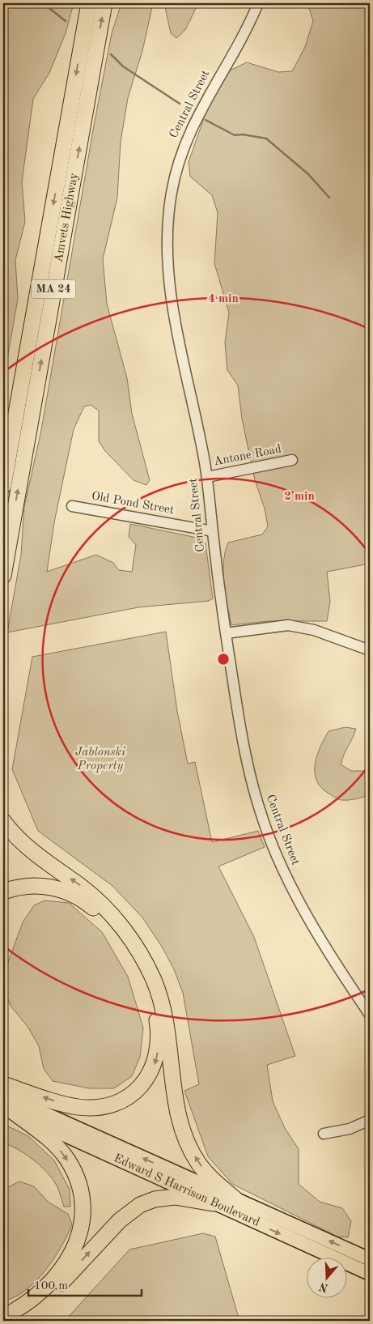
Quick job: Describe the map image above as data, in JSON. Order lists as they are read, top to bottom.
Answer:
{
  "streets": {
    "highway": ["Amvets Highway", "MA 24"],
    "main road": ["Edward S Harrison Boulevard"],
    "street": ["Central Street", "Antone Road", "Old Pond Street"]
  },
  "crossings": [
    ["Central Street", "Antone Road"],
    ["Central Street", "Old Pond Street"]
  ],
  "parks": ["Jablonski Property"],
  "scale_bar": "100 m",
  "north": "bottom",
  "rings": ["4 min", "2 min"]
}
